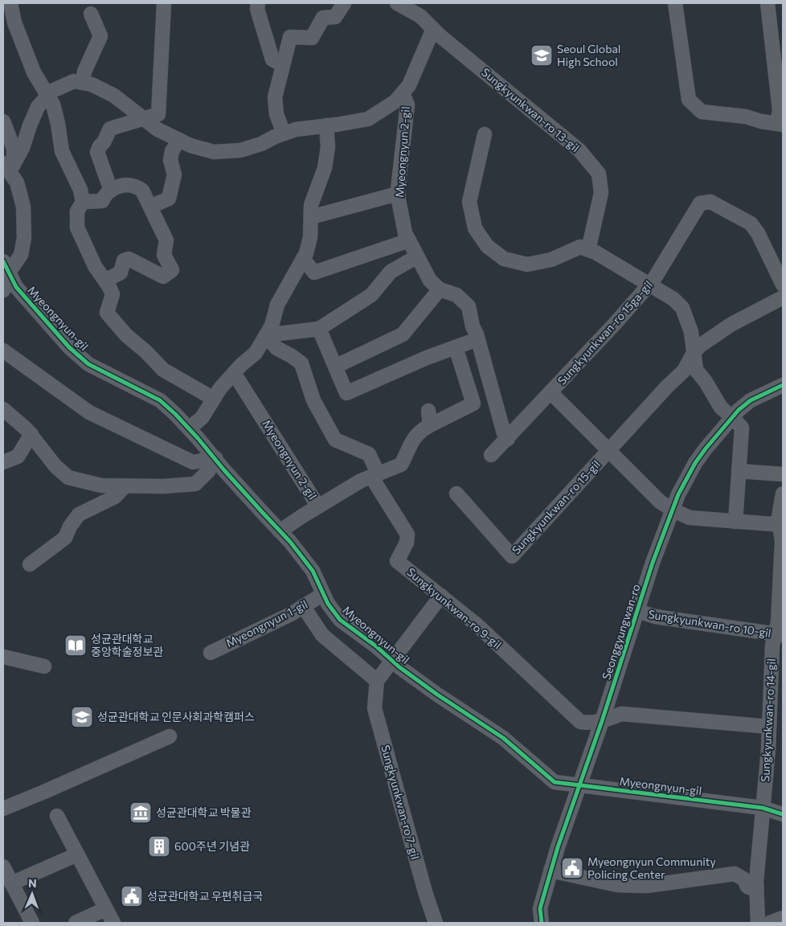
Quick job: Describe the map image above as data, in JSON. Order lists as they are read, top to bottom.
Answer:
{
  "streets": {
    "street": [
      "Sungkyunkwan-ro 13-gil",
      "Myeongnyun 2-gil",
      "Myeongnyun-gil",
      "Sungkyunkwan-ro 15ga-gil",
      "Sungkyunkwan-ro 15-gil",
      "Sungkyunkwan-ro 9-gil",
      "Myeongnyun 1-gil",
      "Sungkyunkwan-ro 10-gil",
      "Seonggyungwan-ro",
      "Sungkyunkwan-ro 14-gil",
      "Sungkyunkwan-ro 7-gil"
    ]
  },
  "crossings": [
    ["Myeongnyun 2-gil", "Myeongnyun-gil"],
    ["Myeongnyun 2-gil", "Sungkyunkwan-ro 15ga-gil"],
    ["Myeongnyun 2-gil", "Sungkyunkwan-ro 9-gil"],
    ["Myeongnyun-gil", "Sungkyunkwan-ro 9-gil"],
    ["Myeongnyun-gil", "Myeongnyun 1-gil"],
    ["Myeongnyun-gil", "Seonggyungwan-ro"],
    ["Myeongnyun-gil", "Sungkyunkwan-ro 14-gil"],
    ["Sungkyunkwan-ro 15ga-gil", "Sungkyunkwan-ro 15-gil"],
    ["Sungkyunkwan-ro 9-gil", "Seonggyungwan-ro"],
    ["Sungkyunkwan-ro 10-gil", "Seonggyungwan-ro"],
    ["Sungkyunkwan-ro 10-gil", "Sungkyunkwan-ro 14-gil"]
  ],
  "places": {
    "school or university": ["Seoul Global High School", "성균관대학교 인문사회과학캠퍼스"],
    "library": ["성균관대학교 중앙학술정보관"],
    "museum": ["성균관대학교 박물관"],
    "building": ["600주년 기념관"],
    "public building": ["Myeongnyun Community Policing Center", "성균관대학교 우편취급국"]
  },
  "north": "top"
}
